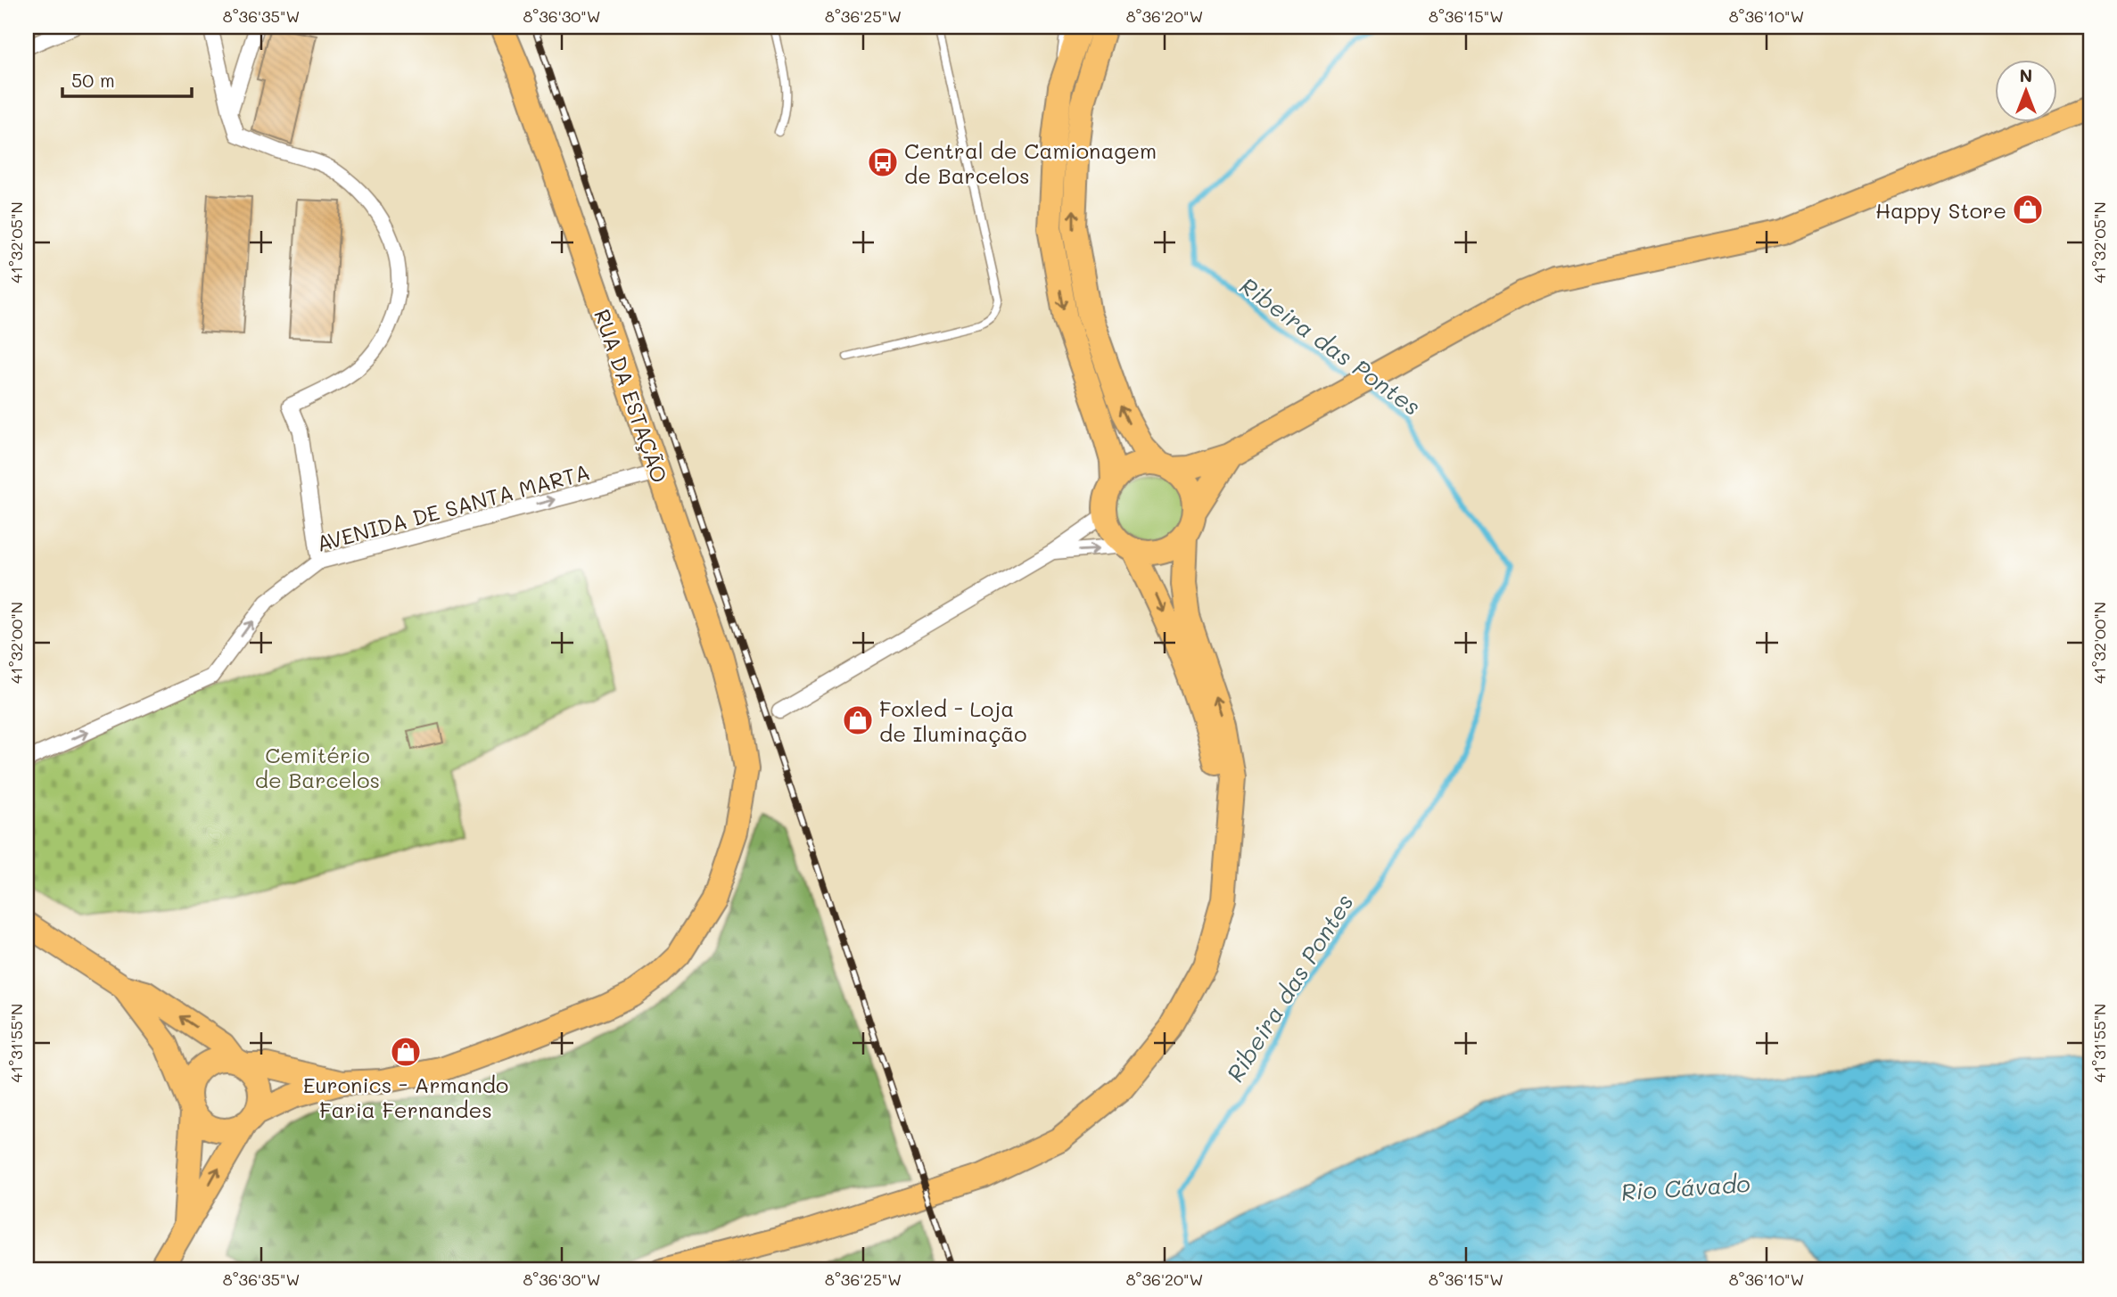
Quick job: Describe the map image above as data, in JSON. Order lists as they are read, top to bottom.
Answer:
{
  "streets": {
    "main road": ["RUA DA ESTAÇÃO"],
    "street": ["AVENIDA DE SANTA MARTA"]
  },
  "crossings": [
    ["RUA DA ESTAÇÃO", "AVENIDA DE SANTA MARTA"]
  ],
  "one_way": ["AVENIDA DE SANTA MARTA"],
  "water": ["Ribeira das Pontes", "Rio Cávado"],
  "parks": ["Cemitério de Barcelos"],
  "places": {
    "bus stop": ["Central de Camionagem de Barcelos"],
    "shop": ["Happy Store", "Foxled - Loja de Iluminação", "Euronics - Armando Faria Fernandes"]
  },
  "scale_bar": "50 m",
  "north": "top",
  "coordinates": [
    "8°36'35\"W",
    "8°36'30\"W",
    "8°36'25\"W",
    "8°36'20\"W",
    "8°36'15\"W",
    "8°36'10\"W",
    "41°32'05\"N",
    "41°32'00\"N",
    "41°31'55\"N"
  ]
}
